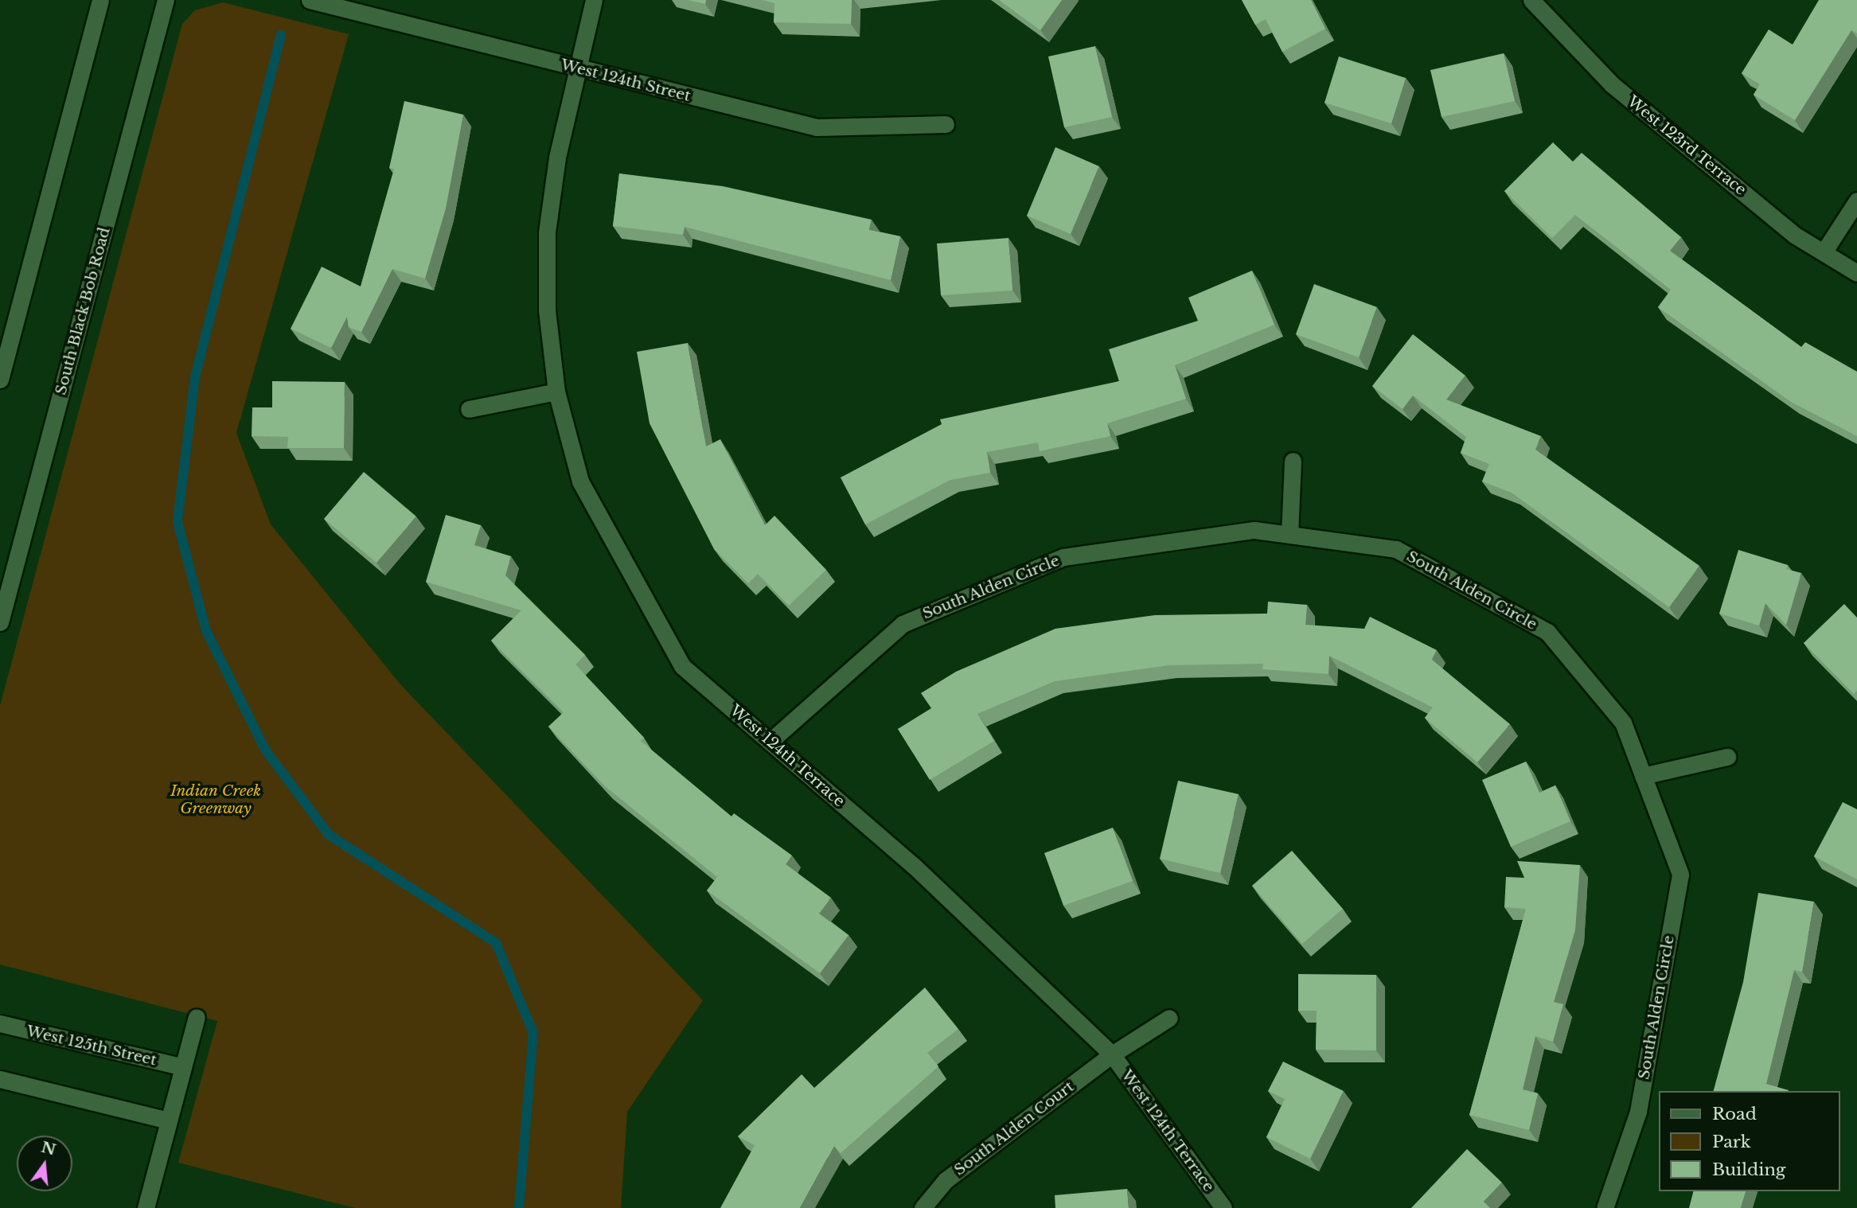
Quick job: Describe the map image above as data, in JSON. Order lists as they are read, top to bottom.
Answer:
{
  "streets": {
    "street": [
      "West 124th Street",
      "West 123rd Terrace",
      "South Black Bob Road",
      "South Alden Circle",
      "West 124th Terrace",
      "West 125th Street",
      "South Alden Court"
    ]
  },
  "crossings": [
    ["West 124th Street", "West 124th Terrace"],
    ["South Alden Circle", "West 124th Terrace"],
    ["West 124th Terrace", "South Alden Court"]
  ],
  "parks": ["Indian Creek Greenway"],
  "legend": ["Road", "Park", "Building"],
  "north": "top"
}
